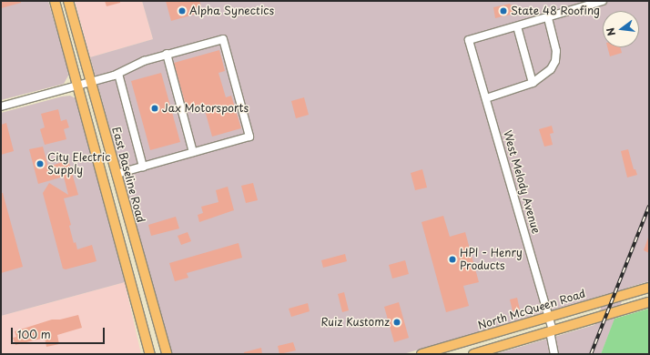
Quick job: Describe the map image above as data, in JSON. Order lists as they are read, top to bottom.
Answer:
{
  "streets": {
    "main road": ["East Baseline Road", "North McQueen Road"],
    "street": ["West Melody Avenue"]
  },
  "crossings": [
    ["West Melody Avenue", "North McQueen Road"]
  ],
  "places": [
    "Alpha Synectics",
    "State 48 Roofing",
    "Jax Motorsports",
    "City Electric Supply",
    "HPI - Henry Products",
    "Ruiz Kustomz"
  ],
  "scale_bar": "100 m",
  "north": "left"
}
